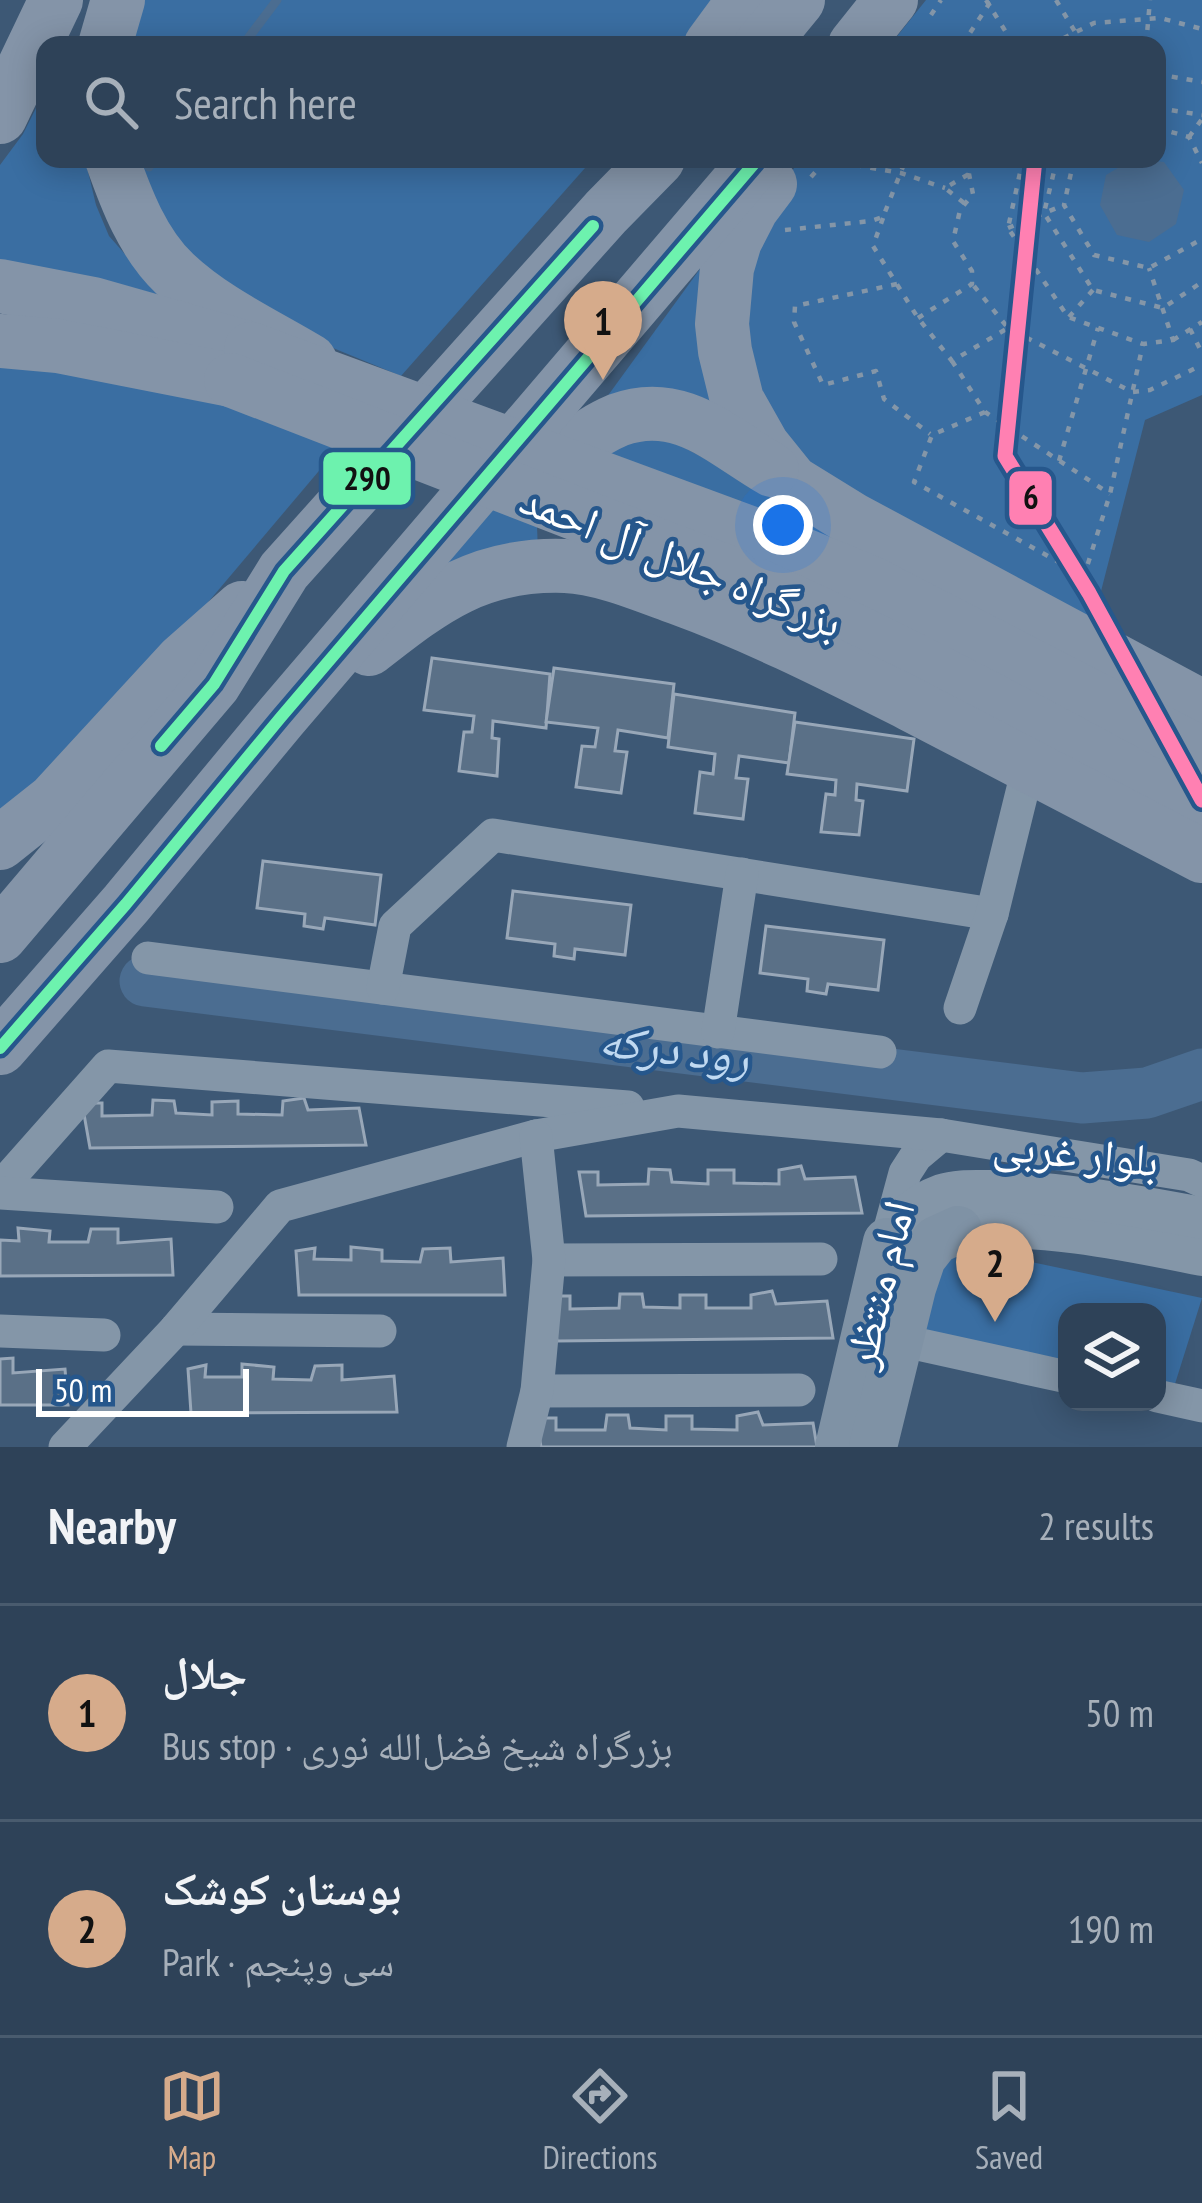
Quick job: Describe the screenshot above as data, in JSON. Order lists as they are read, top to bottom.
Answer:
{
  "streets": {
    "highway": ["بزرگراه جلال آل احمد"],
    "main road": ["امام منتظر"],
    "street": ["بلوار غربی"]
  },
  "crossings": [
    ["بلوار غربی", "امام منتظر"]
  ],
  "water": ["رود درکه"],
  "lines": ["transit line 6", "transit line 290"],
  "scale_bar": "50 m",
  "page": {
    "search": "Search here",
    "pins": ["1", "2"],
    "scale": "50 m",
    "heading": ["Nearby", "2 results"],
    "list": [
      {
        "mark": "1",
        "name": "جلال",
        "note": "Bus stop · بزرگراه شیخ فضل‌الله نوری",
        "value": "50 m"
      },
      {
        "mark": "2",
        "name": "بوستان کوشک",
        "note": "Park · سی وپنجم",
        "value": "190 m"
      }
    ],
    "nav": ["Map", "Directions", "Saved"]
  }
}
